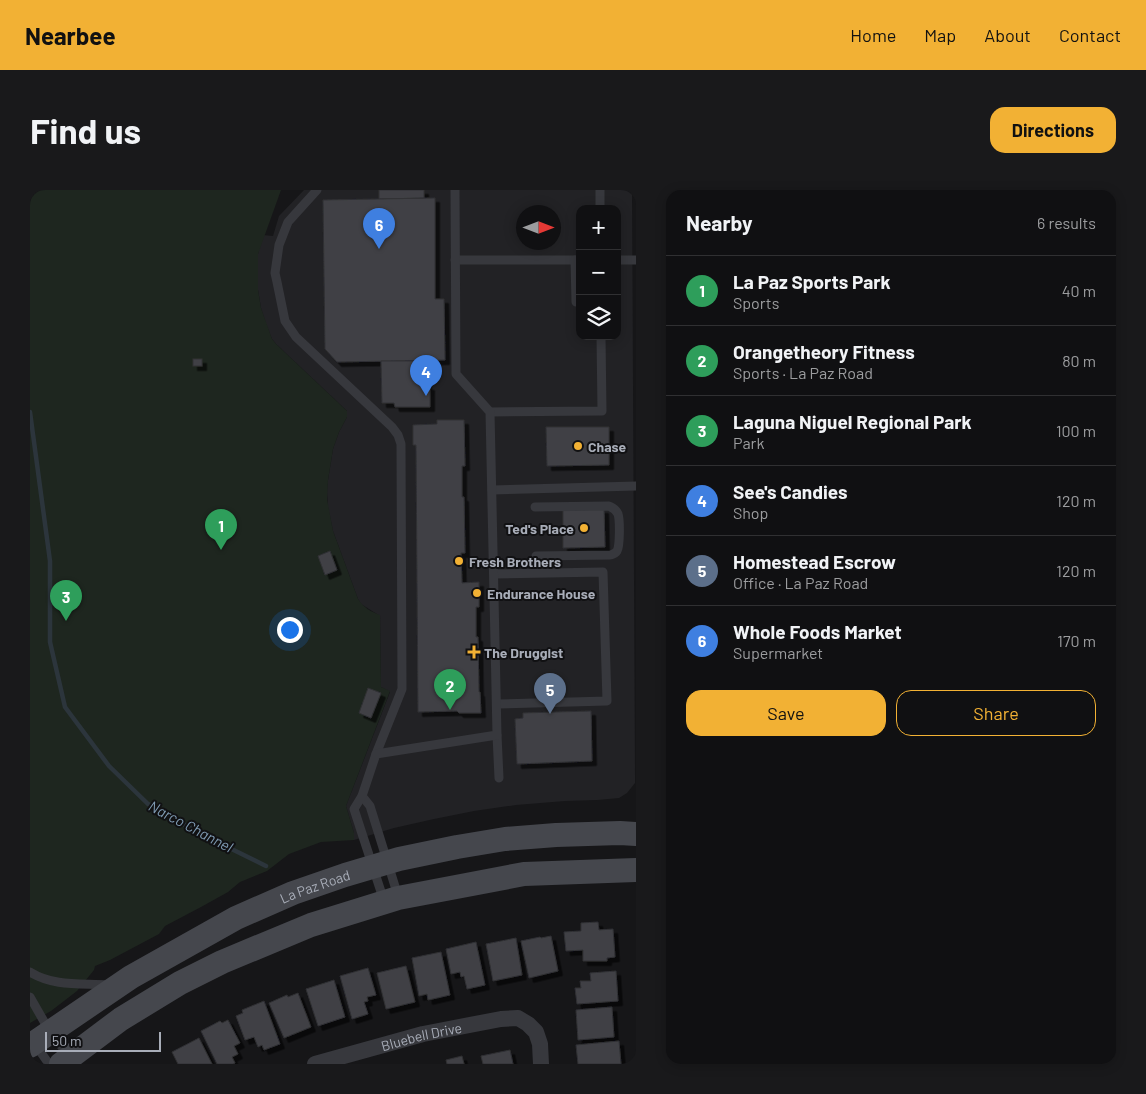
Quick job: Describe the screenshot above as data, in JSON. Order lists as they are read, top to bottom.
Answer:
{
  "streets": {
    "main road": ["La Paz Road"],
    "street": ["Bluebell Drive"]
  },
  "water": ["Narco Channel"],
  "places": {
    "other": [
      "Chase",
      "Ted's Place",
      "Fresh Brothers",
      "Endurance House"
    ],
    "health": ["The Druggist"]
  },
  "scale_bar": "50 m",
  "north": "right",
  "page": {
    "header": "Nearbee",
    "nav": [
      "Home",
      "Map",
      "About",
      "Contact"
    ],
    "buttons": [
      "Directions",
      ["Save", "Share"]
    ],
    "title": "Find us",
    "heading": ["Nearby", "6 results"],
    "map_buttons": ["+", "−"],
    "pins": [
      "6",
      "4",
      "1",
      "3",
      "2",
      "5"
    ],
    "list": [
      {
        "mark": "1",
        "name": "La Paz Sports Park",
        "note": "Sports",
        "value": "40 m"
      },
      {
        "mark": "2",
        "name": "Orangetheory Fitness",
        "note": "Sports · La Paz Road",
        "value": "80 m"
      },
      {
        "mark": "3",
        "name": "Laguna Niguel Regional Park",
        "note": "Park",
        "value": "100 m"
      },
      {
        "mark": "4",
        "name": "See's Candies",
        "note": "Shop",
        "value": "120 m"
      },
      {
        "mark": "5",
        "name": "Homestead Escrow",
        "note": "Office · La Paz Road",
        "value": "120 m"
      },
      {
        "mark": "6",
        "name": "Whole Foods Market",
        "note": "Supermarket",
        "value": "170 m"
      }
    ],
    "scale": "50 m"
  }
}
